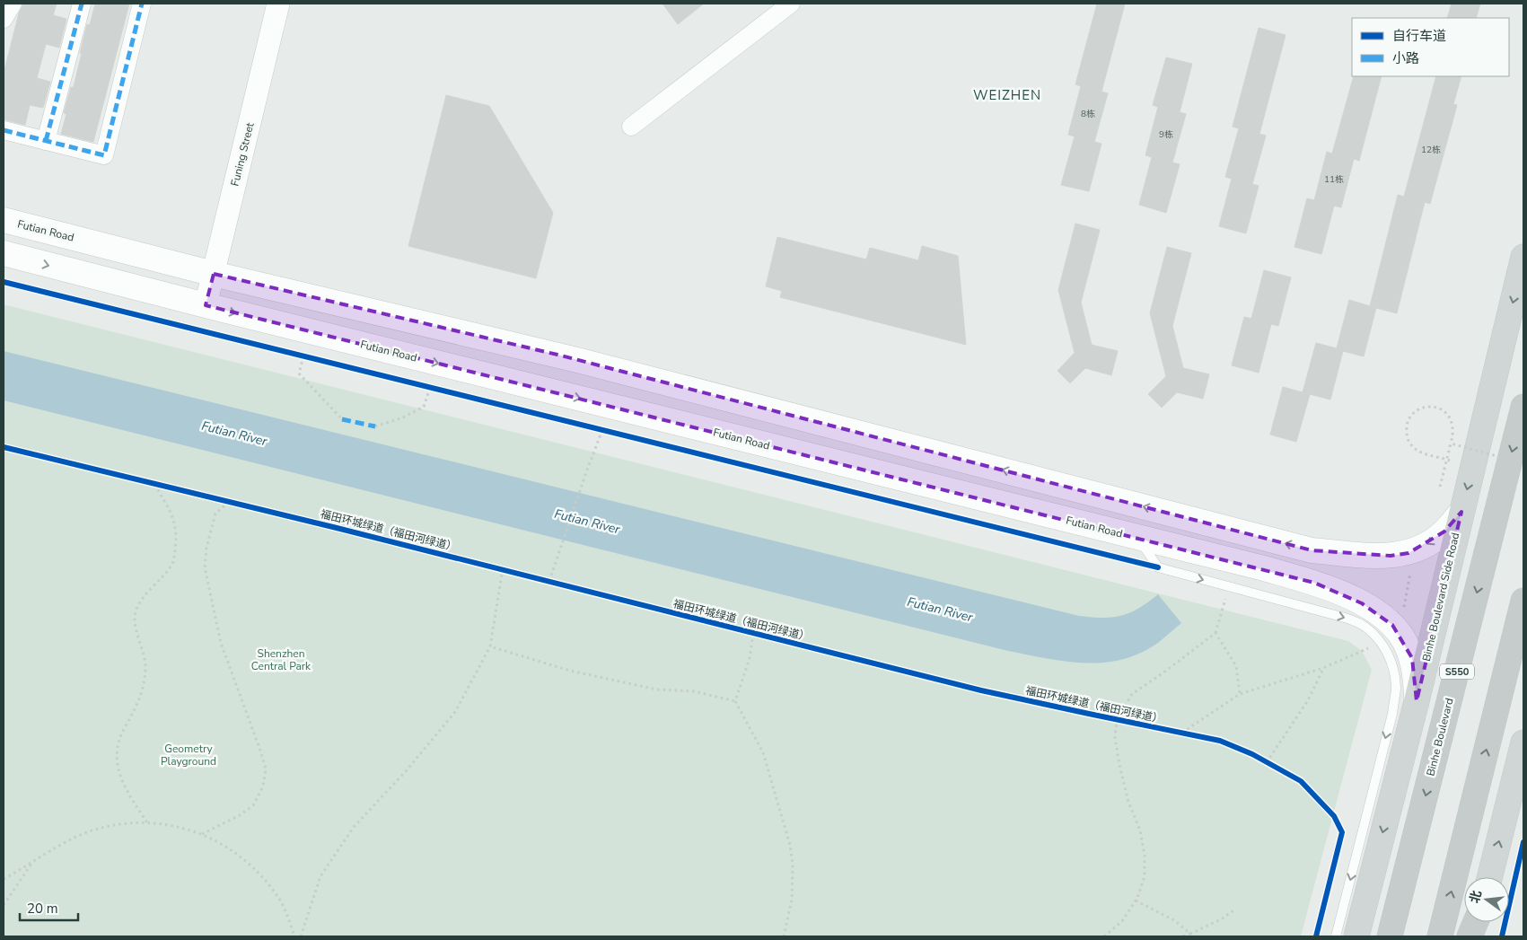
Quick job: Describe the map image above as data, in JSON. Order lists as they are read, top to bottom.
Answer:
{
  "streets": {
    "highway": ["S550", "Binhe Boulevard"],
    "main road": ["Futian Road", "Binhe Boulevard Side Road"],
    "street": ["Funing Street"],
    "cycle path": ["福田环城绿道（福田河绿道）"]
  },
  "crossings": [
    ["Funing Street", "Futian Road"],
    ["Futian Road", "Binhe Boulevard Side Road"]
  ],
  "districts": ["WEIZHEN"],
  "water": ["Futian River"],
  "parks": ["Shenzhen Central Park", "Geometry Playground"],
  "house_numbers": [
    "8栋",
    "9栋",
    "12栋",
    "11栋"
  ],
  "legend": ["自行车道", "小路"],
  "scale_bar": "20 m",
  "north": "left"
}
